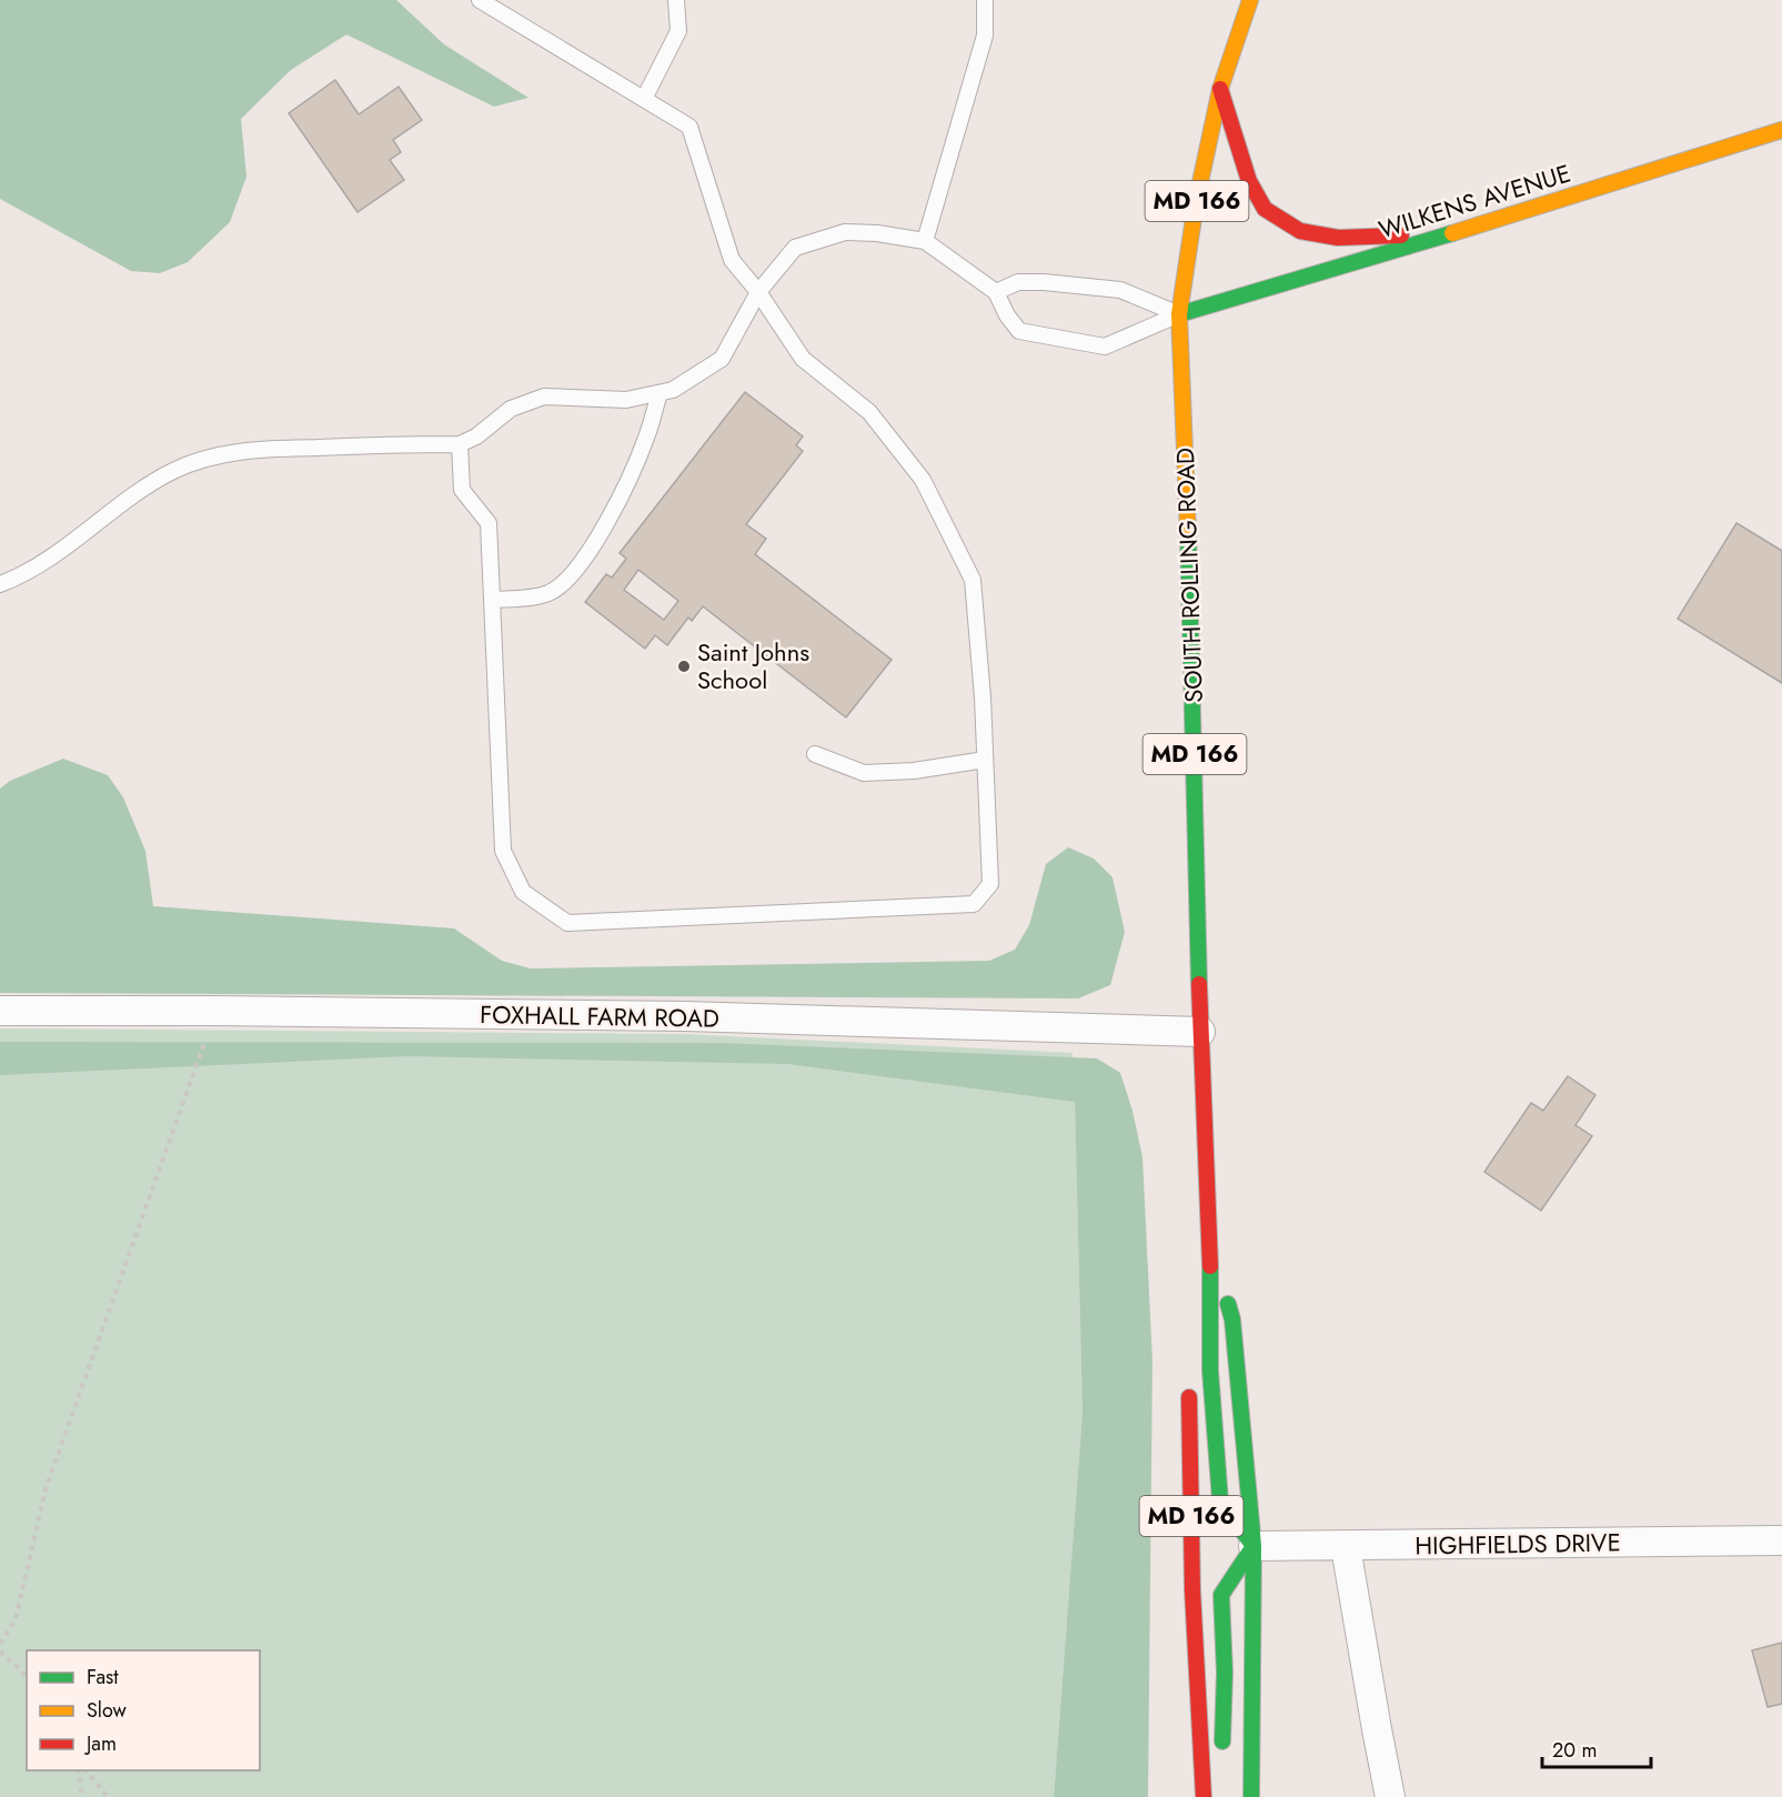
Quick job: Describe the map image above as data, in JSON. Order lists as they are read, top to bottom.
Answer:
{
  "streets": {
    "main road": ["MD 166", "WILKENS AVENUE", "SOUTH ROLLING ROAD"],
    "street": ["FOXHALL FARM ROAD", "HIGHFIELDS DRIVE"]
  },
  "crossings": [
    ["MD 166", "SOUTH ROLLING ROAD"],
    ["MD 166", "HIGHFIELDS DRIVE"],
    ["WILKENS AVENUE", "SOUTH ROLLING ROAD"],
    ["SOUTH ROLLING ROAD", "FOXHALL FARM ROAD"],
    ["SOUTH ROLLING ROAD", "HIGHFIELDS DRIVE"]
  ],
  "places": ["Saint Johns School"],
  "legend": ["Fast", "Slow", "Jam"],
  "scale_bar": "20 m"
}
